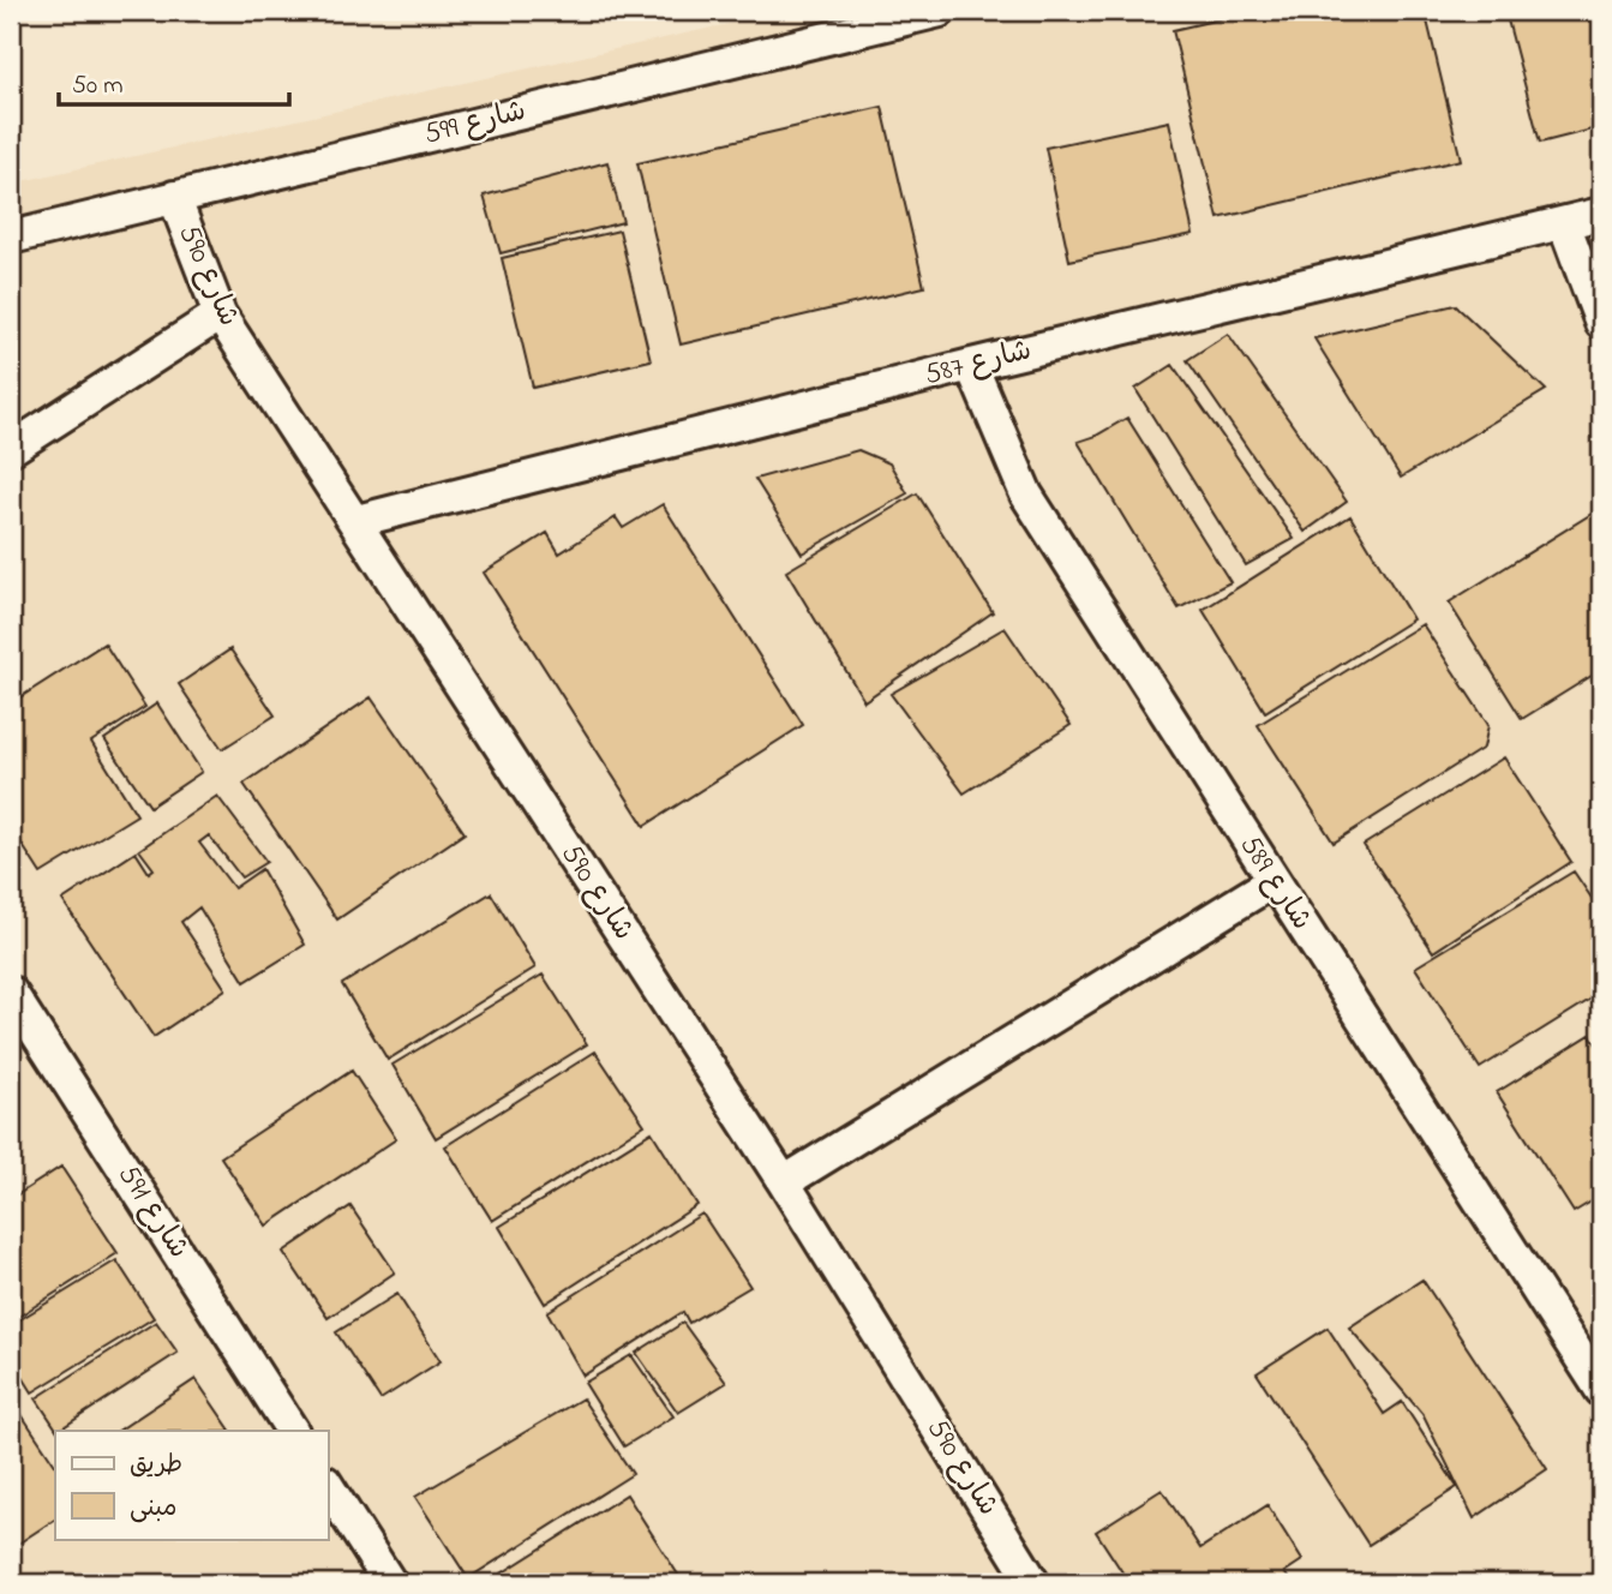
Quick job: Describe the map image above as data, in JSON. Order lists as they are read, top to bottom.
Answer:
{
  "streets": {
    "street": [
      "شارع 599",
      "شارع 590",
      "شارع 587",
      "شارع 589",
      "شارع 591"
    ]
  },
  "crossings": [
    ["شارع 599", "شارع 590"],
    ["شارع 590", "شارع 587"],
    ["شارع 587", "شارع 589"]
  ],
  "legend": ["طريق", "مبنى"],
  "scale_bar": "50 m"
}
